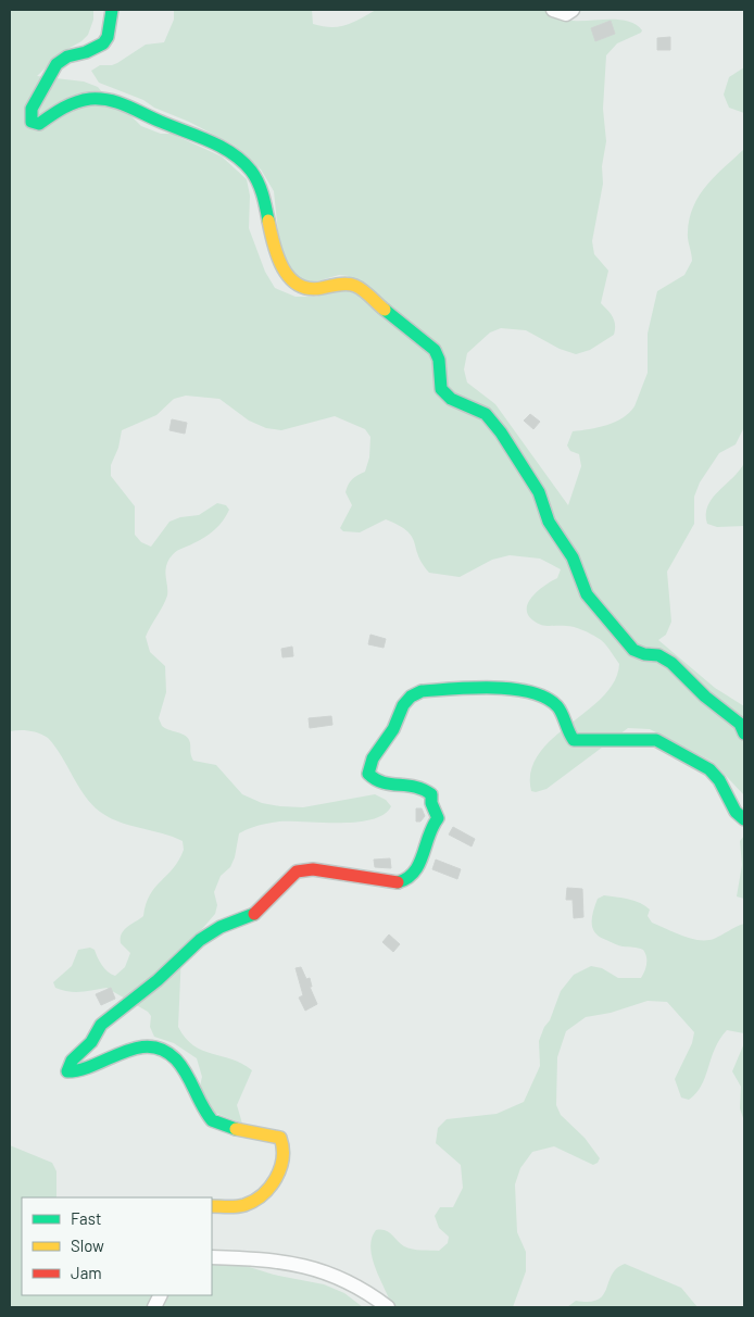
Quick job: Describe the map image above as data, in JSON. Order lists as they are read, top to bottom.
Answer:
{
  "legend": ["Fast", "Slow", "Jam"]
}
